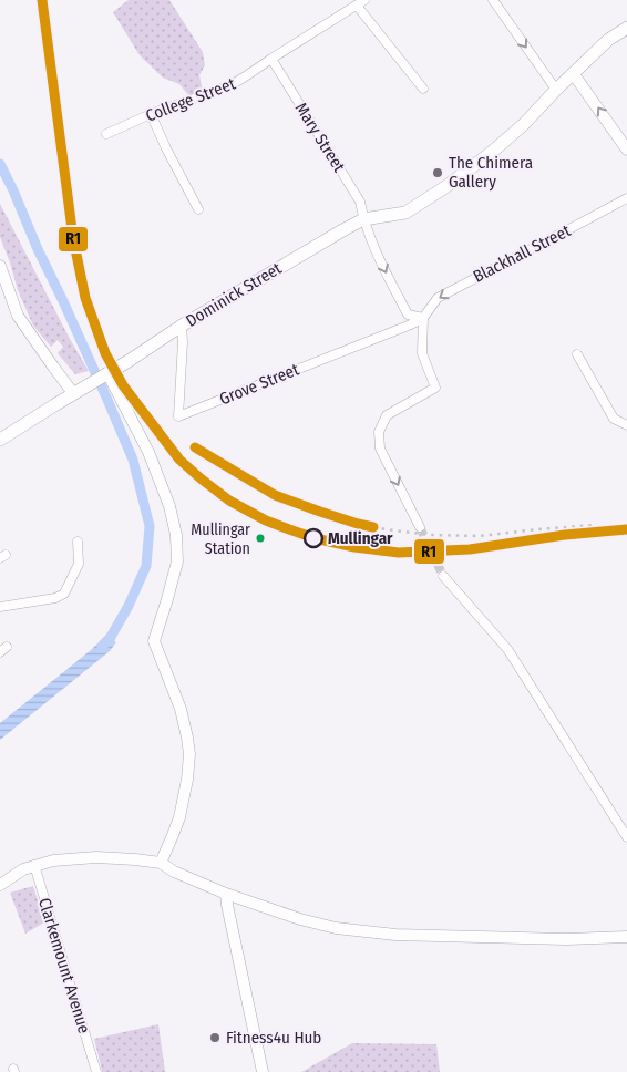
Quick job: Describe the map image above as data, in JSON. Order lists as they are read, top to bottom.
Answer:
{
  "streets": {
    "main road": ["Dominick Street"],
    "street": [
      "College Street",
      "Mary Street",
      "Blackhall Street",
      "Grove Street",
      "Clarkemount Avenue"
    ]
  },
  "crossings": [
    ["College Street", "Mary Street"],
    ["Mary Street", "Blackhall Street"],
    ["Mary Street", "Dominick Street"],
    ["Mary Street", "Grove Street"],
    ["Blackhall Street", "Grove Street"],
    ["Dominick Street", "Grove Street"]
  ],
  "one_way": ["Mary Street", "Blackhall Street"],
  "places": [
    "The Chimera Gallery",
    "Mullingar Station",
    "Mullingar",
    "Fitness4u Hub"
  ],
  "lines": ["transit line R1"]
}
